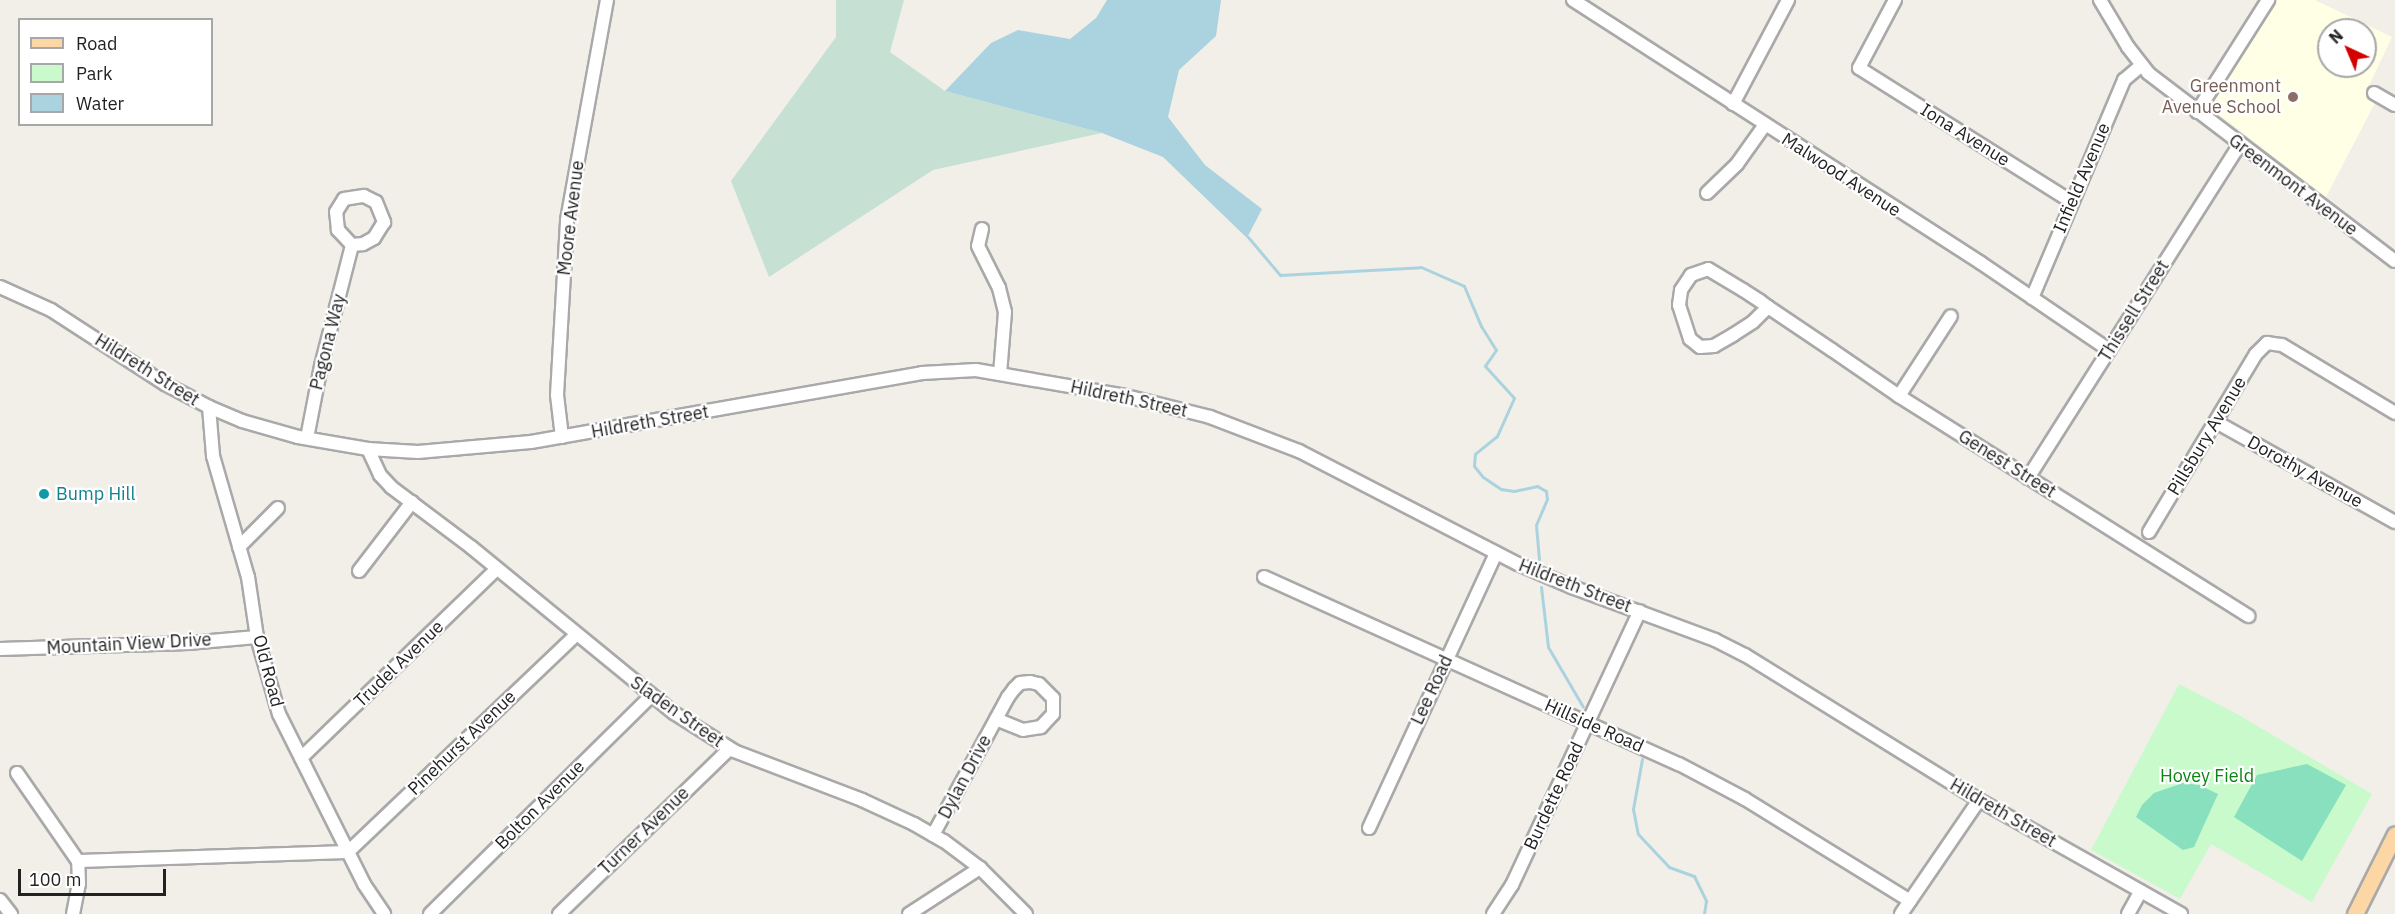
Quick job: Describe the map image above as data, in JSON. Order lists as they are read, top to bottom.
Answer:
{
  "streets": {
    "street": [
      "Iona Avenue",
      "Malwood Avenue",
      "Infield Avenue",
      "Greenmont Avenue",
      "Moore Avenue",
      "Thissell Street",
      "Pagona Way",
      "Hildreth Street",
      "Pillsbury Avenue",
      "Genest Street",
      "Dorothy Avenue",
      "Mountain View Drive",
      "Trudel Avenue",
      "Old Road",
      "Lee Road",
      "Sladen Street",
      "Hillside Road",
      "Pinehurst Avenue",
      "Dylan Drive",
      "Burdette Road",
      "Bolton Avenue",
      "Turner Avenue"
    ]
  },
  "crossings": [
    ["Iona Avenue", "Infield Avenue"],
    ["Malwood Avenue", "Infield Avenue"],
    ["Malwood Avenue", "Thissell Street"],
    ["Infield Avenue", "Greenmont Avenue"],
    ["Greenmont Avenue", "Thissell Street"],
    ["Moore Avenue", "Hildreth Street"],
    ["Thissell Street", "Genest Street"],
    ["Pagona Way", "Hildreth Street"],
    ["Hildreth Street", "Old Road"],
    ["Hildreth Street", "Lee Road"],
    ["Hildreth Street", "Sladen Street"],
    ["Hildreth Street", "Burdette Road"],
    ["Pillsbury Avenue", "Dorothy Avenue"],
    ["Mountain View Drive", "Old Road"],
    ["Trudel Avenue", "Old Road"],
    ["Trudel Avenue", "Sladen Street"],
    ["Old Road", "Pinehurst Avenue"],
    ["Lee Road", "Hillside Road"],
    ["Sladen Street", "Pinehurst Avenue"],
    ["Sladen Street", "Dylan Drive"],
    ["Sladen Street", "Bolton Avenue"],
    ["Sladen Street", "Turner Avenue"],
    ["Hillside Road", "Burdette Road"]
  ],
  "parks": ["Hovey Field"],
  "places": ["Greenmont Avenue School", "Bump Hill"],
  "legend": ["Road", "Park", "Water"],
  "scale_bar": "100 m",
  "north": "top left"
}
